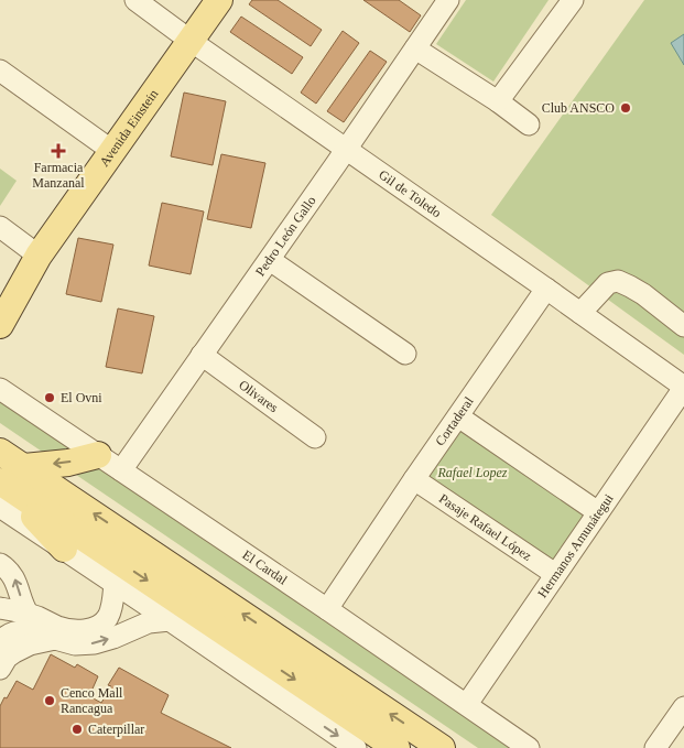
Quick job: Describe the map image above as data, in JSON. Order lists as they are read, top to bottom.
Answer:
{
  "streets": {
    "main road": ["Avenida Einstein"],
    "street": [
      "Gil de Toledo",
      "Pedro León Gallo",
      "Olivares",
      "Cortaderal",
      "Pasaje Rafael López",
      "Hermanos Amunátegui",
      "El Cardal"
    ]
  },
  "crossings": [
    ["Avenida Einstein", "Gil de Toledo"],
    ["Gil de Toledo", "Pedro León Gallo"],
    ["Gil de Toledo", "Cortaderal"],
    ["Gil de Toledo", "Hermanos Amunátegui"],
    ["Pedro León Gallo", "Olivares"],
    ["Pedro León Gallo", "El Cardal"],
    ["Cortaderal", "Pasaje Rafael López"],
    ["Cortaderal", "El Cardal"],
    ["Pasaje Rafael López", "Hermanos Amunátegui"],
    ["Hermanos Amunátegui", "El Cardal"]
  ],
  "parks": ["Rafael Lopez"],
  "places": {
    "other": [
      "Club ANSCO",
      "El Ovni",
      "Cenco Mall Rancagua",
      "Caterpillar"
    ],
    "health": ["Farmacia Manzanal"]
  }
}
